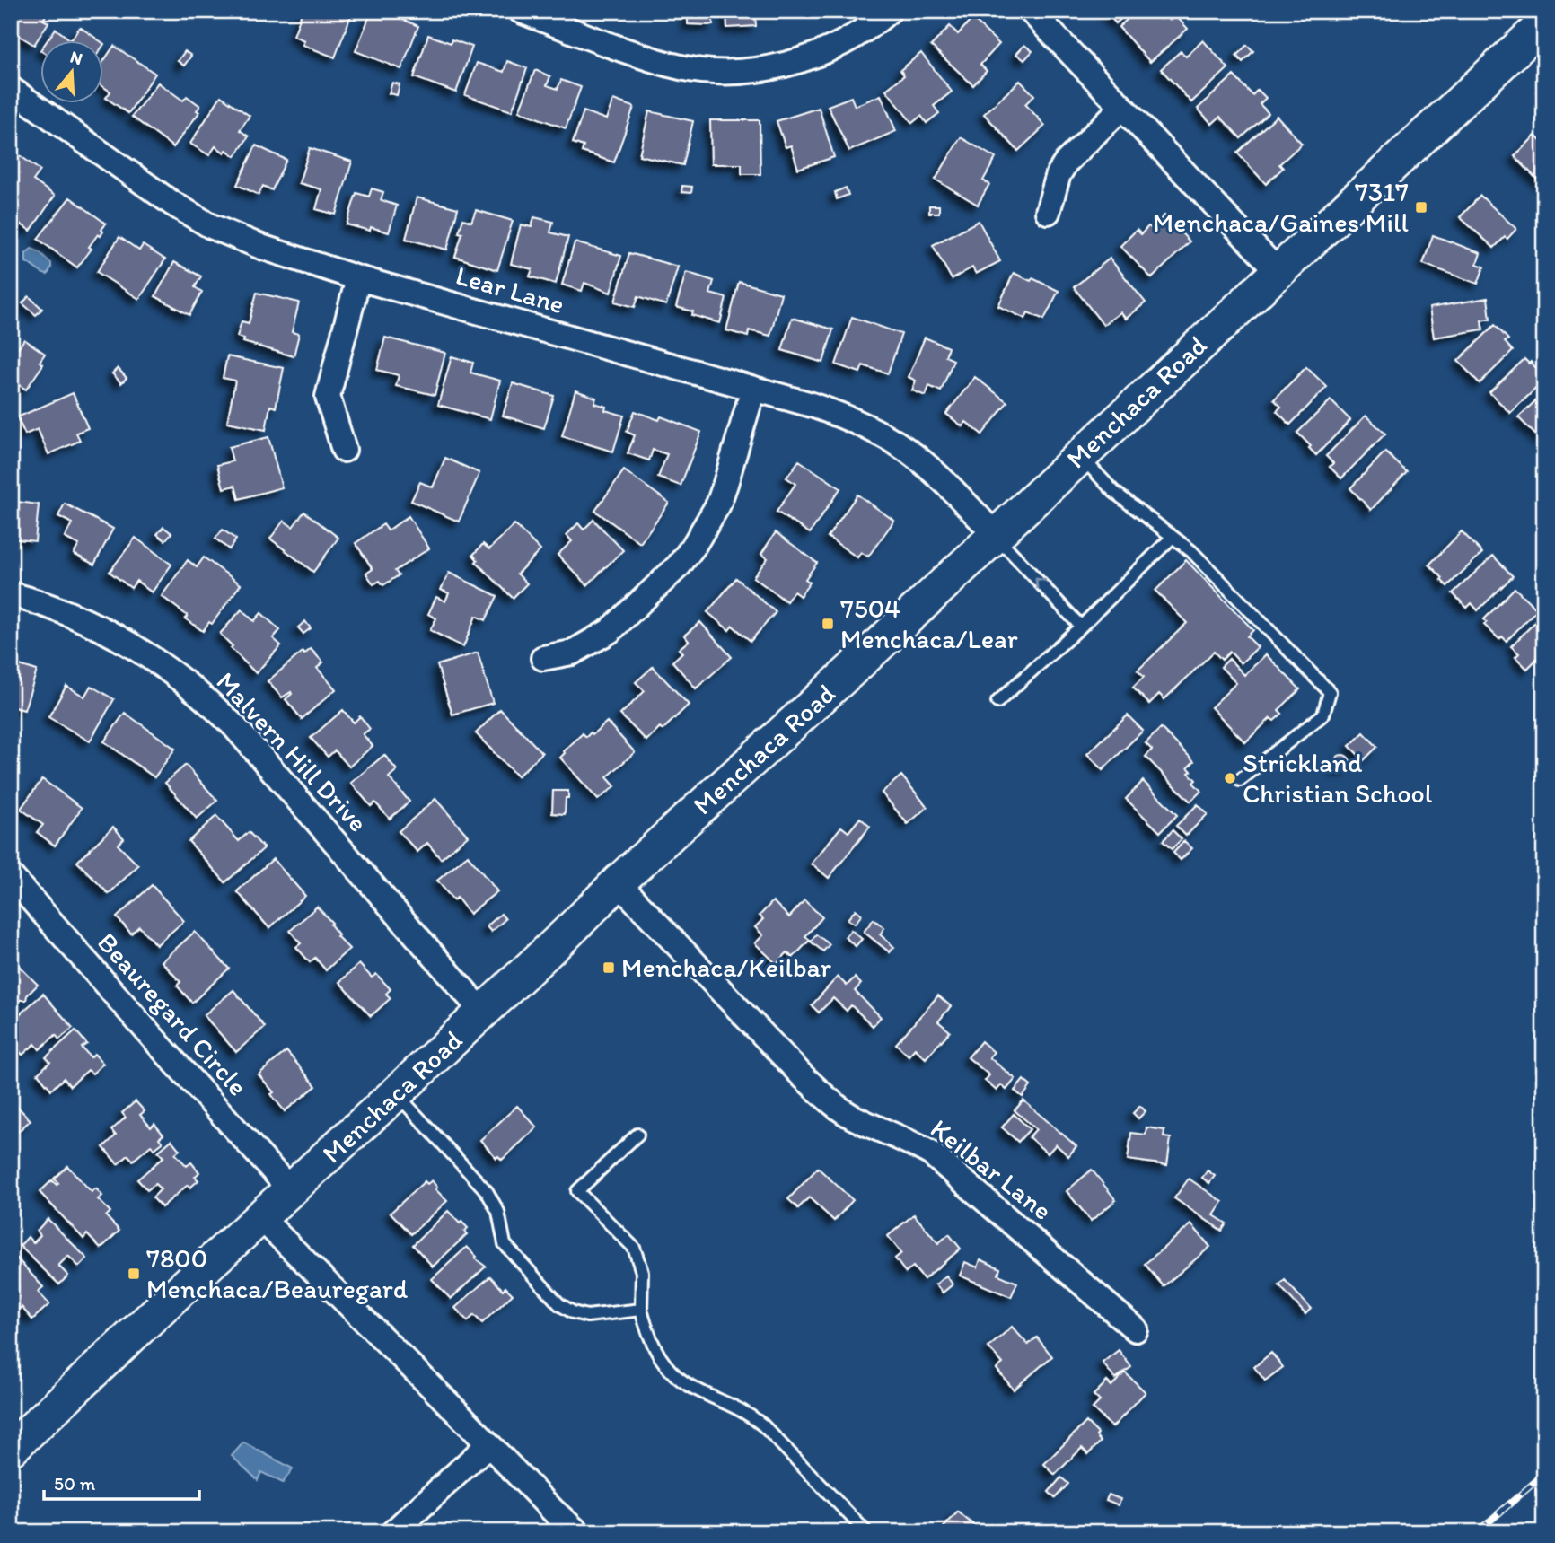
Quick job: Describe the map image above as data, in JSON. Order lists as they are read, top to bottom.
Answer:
{
  "streets": {
    "main road": ["Menchaca Road"],
    "street": [
      "Lear Lane",
      "Malvern Hill Drive",
      "Beauregard Circle",
      "Keilbar Lane"
    ]
  },
  "crossings": [
    ["Lear Lane", "Menchaca Road"],
    ["Menchaca Road", "Malvern Hill Drive"],
    ["Menchaca Road", "Beauregard Circle"],
    ["Menchaca Road", "Keilbar Lane"]
  ],
  "places": {
    "transit": [
      "7317 Menchaca/Gaines Mill",
      "7504 Menchaca/Lear",
      "Menchaca/Keilbar",
      "7800 Menchaca/Beauregard"
    ],
    "other": ["Strickland Christian School"]
  },
  "scale_bar": "50 m",
  "north": "top"
}
